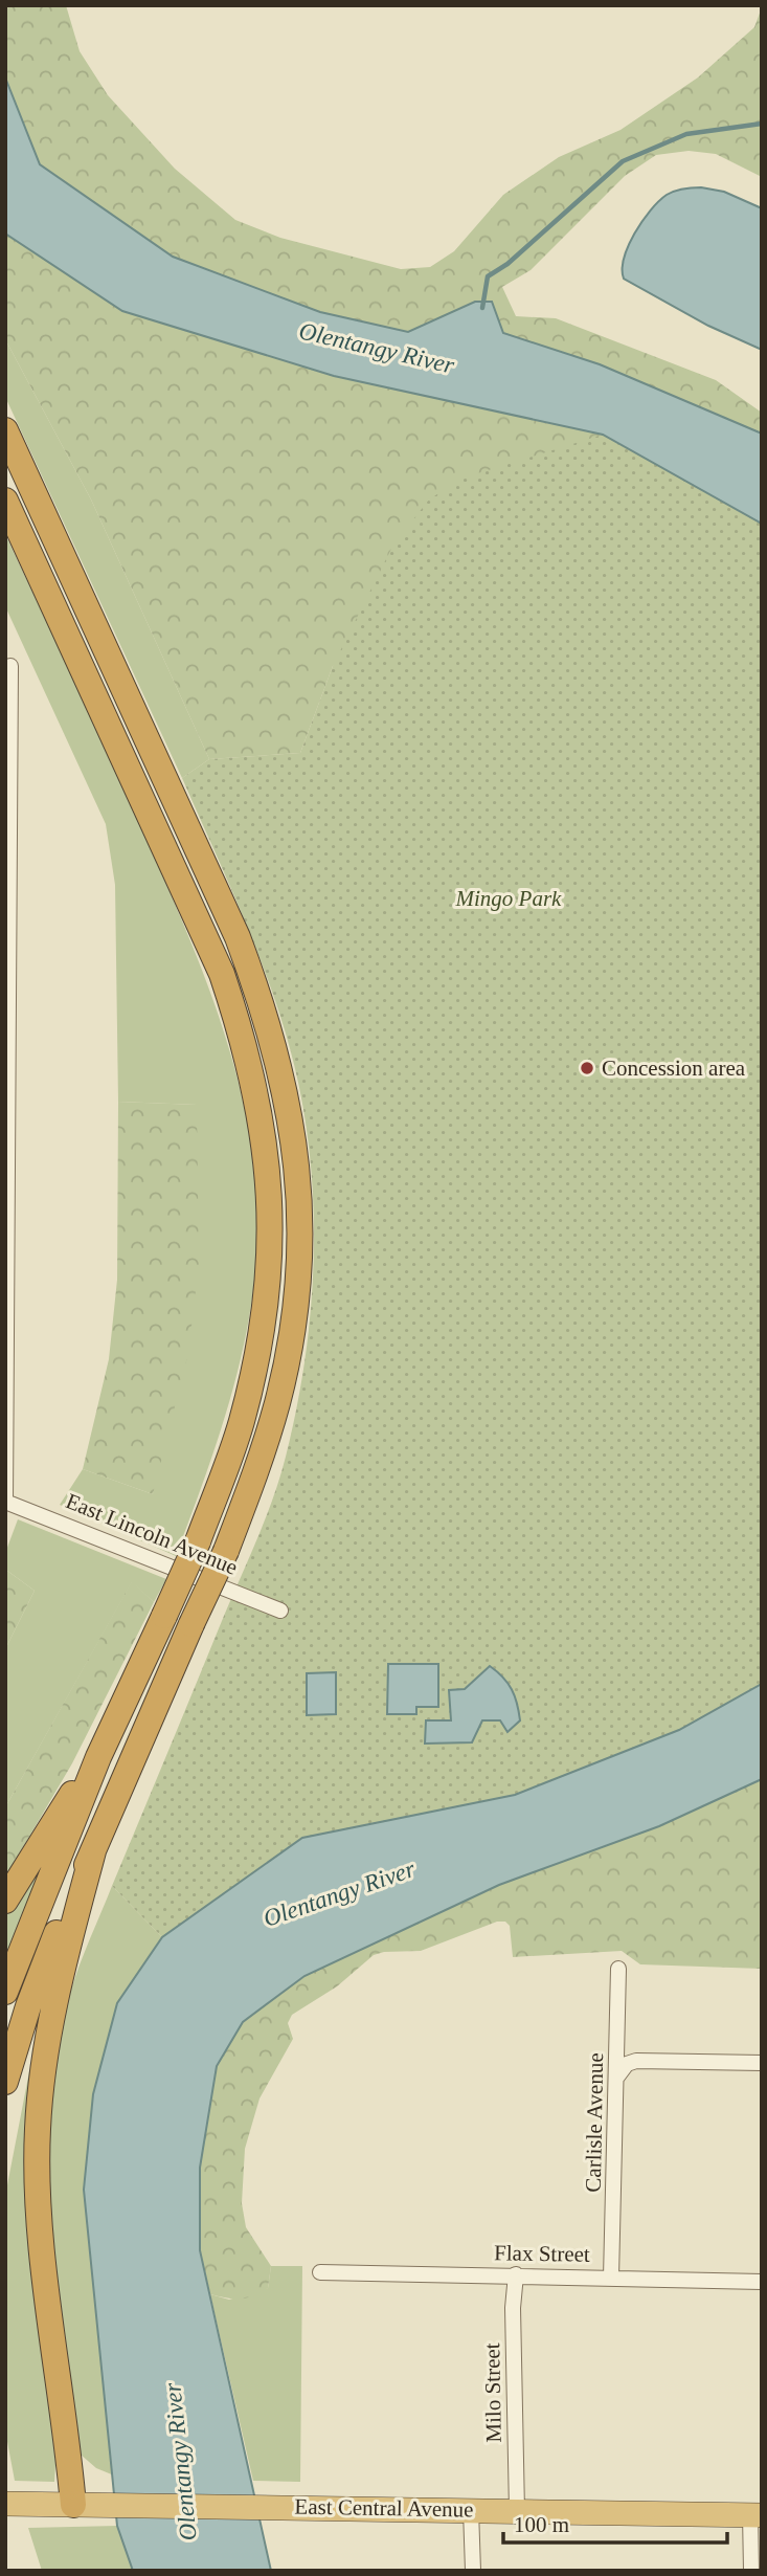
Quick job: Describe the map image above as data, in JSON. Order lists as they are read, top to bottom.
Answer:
{
  "streets": {
    "highway": ["East Central Avenue"],
    "street": [
      "East Lincoln Avenue",
      "Carlisle Avenue",
      "Flax Street",
      "Milo Street"
    ]
  },
  "crossings": [
    ["Carlisle Avenue", "Flax Street"],
    ["Flax Street", "Milo Street"],
    ["Milo Street", "East Central Avenue"]
  ],
  "water": ["Olentangy River"],
  "parks": ["Mingo Park"],
  "places": ["Concession area"],
  "scale_bar": "100 m"
}
